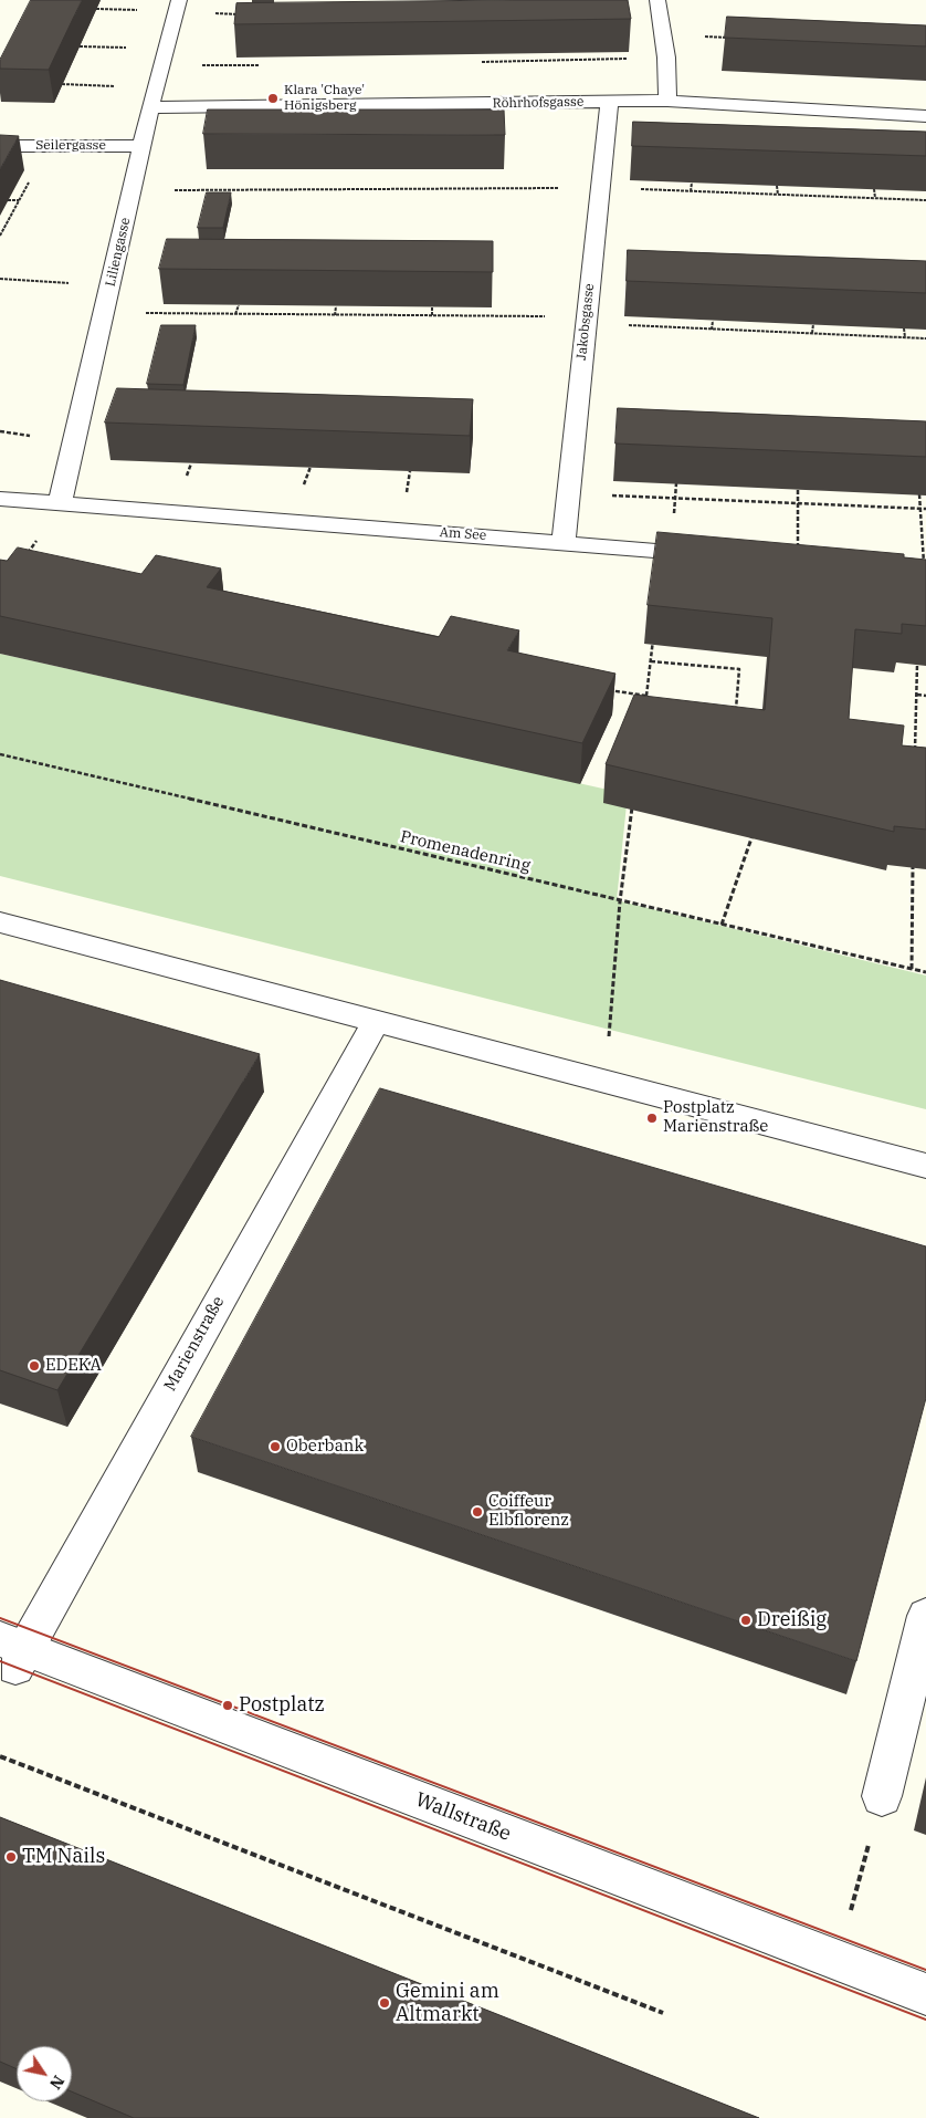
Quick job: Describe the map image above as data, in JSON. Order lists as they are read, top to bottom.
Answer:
{
  "streets": {
    "street": [
      "Röhrhofsgasse",
      "Seilergasse",
      "Liliengasse",
      "Jakobsgasse",
      "Am See",
      "Marienstraße",
      "Wallstraße"
    ],
    "path": ["Promenadenring"]
  },
  "crossings": [
    ["Röhrhofsgasse", "Liliengasse"],
    ["Röhrhofsgasse", "Jakobsgasse"],
    ["Seilergasse", "Liliengasse"],
    ["Liliengasse", "Am See"],
    ["Jakobsgasse", "Am See"],
    ["Marienstraße", "Wallstraße"]
  ],
  "places": [
    "Klara 'Chaye' Hönigsberg",
    "Postplatz Marienstraße",
    "EDEKA",
    "Oberbank",
    "Coiffeur Elbflorenz",
    "Dreißig",
    "Postplatz",
    "TM Nails",
    "Gemini am Altmarkt"
  ],
  "north": "bottom right"
}
